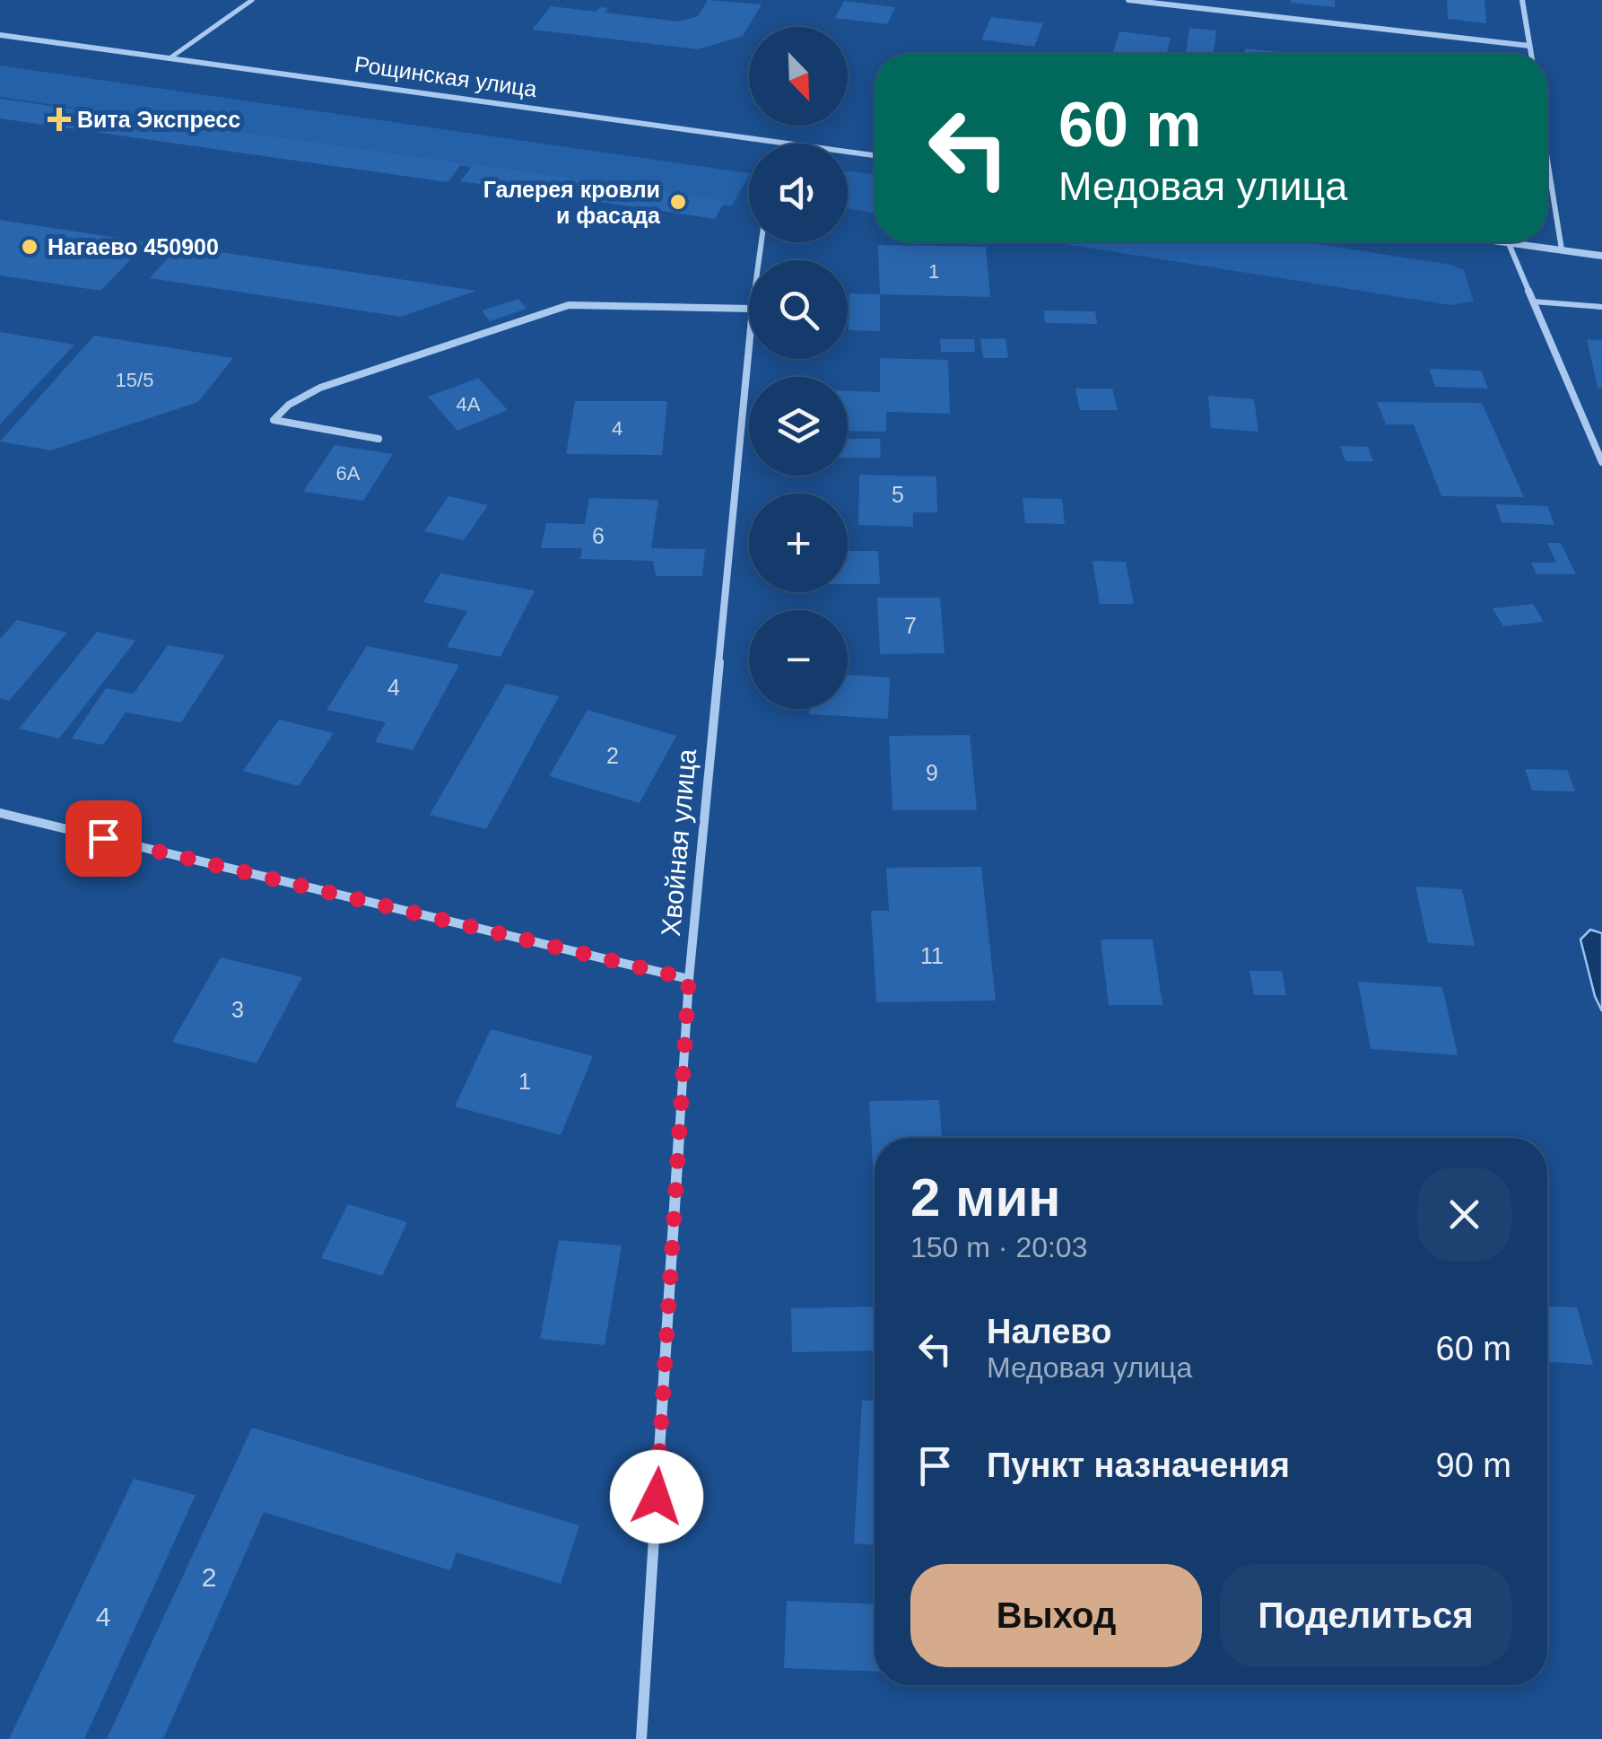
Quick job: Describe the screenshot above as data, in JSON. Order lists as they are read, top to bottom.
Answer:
{
  "streets": {
    "street": ["Рощинская улица", "Хвойная улица"]
  },
  "places": {
    "health": ["Вита Экспресс"],
    "other": ["Галерея кровли и фасада", "Нагаево 450900"]
  },
  "house_numbers": [
    "1",
    "15/5",
    "4А",
    "4",
    "6А",
    "5",
    "6",
    "7",
    "4",
    "2",
    "9",
    "11",
    "3",
    "1",
    "2",
    "4"
  ],
  "north": "bottom right",
  "page": {
    "map_buttons": ["+", "−"],
    "turn": ["60 m", "Медовая улица"],
    "heading": ["2 мин", "150 m · 20:03"],
    "list": [
      {
        "name": "Налево",
        "note": "Медовая улица",
        "value": "60 m"
      },
      {
        "name": "Пункт назначения",
        "value": "90 m"
      }
    ],
    "buttons": ["Выход", "Поделиться"]
  }
}
